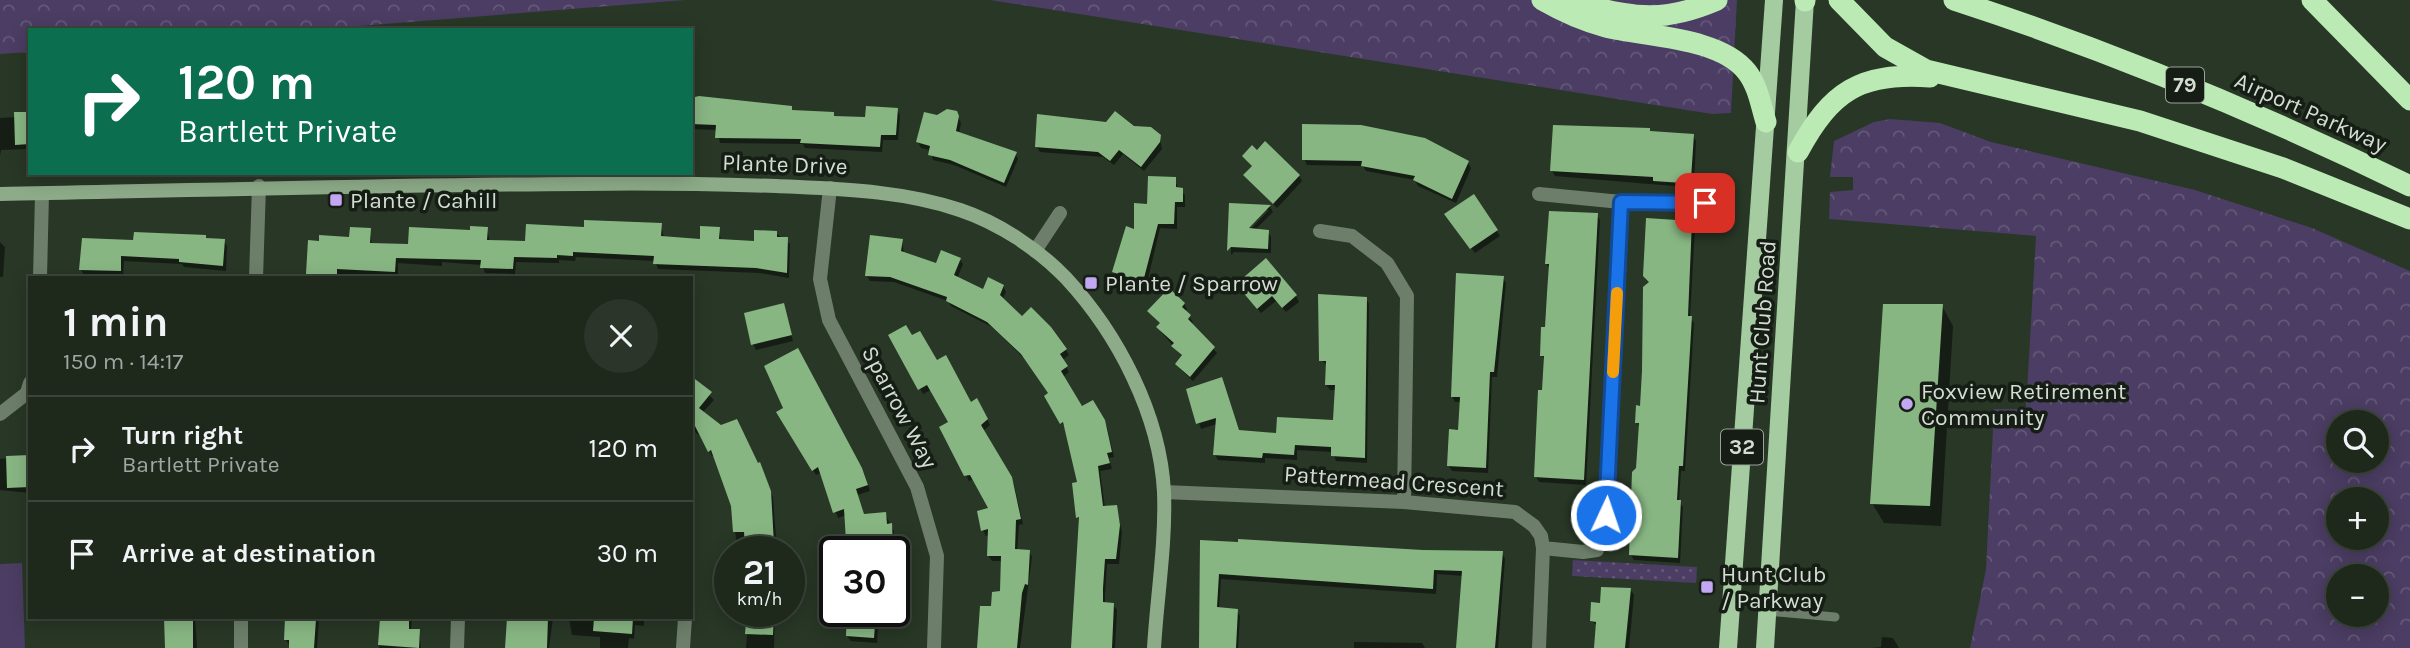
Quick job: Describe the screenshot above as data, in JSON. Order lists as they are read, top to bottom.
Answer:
{
  "streets": {
    "highway": ["79", "Airport Parkway"],
    "main road": ["Hunt Club Road", "32"],
    "street": ["Plante Drive", "Sparrow Way", "Pattermead Crescent"]
  },
  "crossings": [
    ["Plante Drive", "Sparrow Way"],
    ["Plante Drive", "Pattermead Crescent"]
  ],
  "places": {
    "transit": ["Plante / Cahill", "Plante / Sparrow", "Hunt Club / Parkway"],
    "other": ["Foxview Retirement Community"]
  },
  "page": {
    "turn": ["120 m", "Bartlett Private"],
    "heading": ["1 min", "150 m · 14:17"],
    "list": [
      {
        "name": "Turn right",
        "note": "Bartlett Private",
        "value": "120 m"
      },
      {
        "name": "Arrive at destination",
        "value": "30 m"
      }
    ],
    "map_buttons": ["+", "−"],
    "speed": "21 km/h",
    "limit": "30"
  }
}
